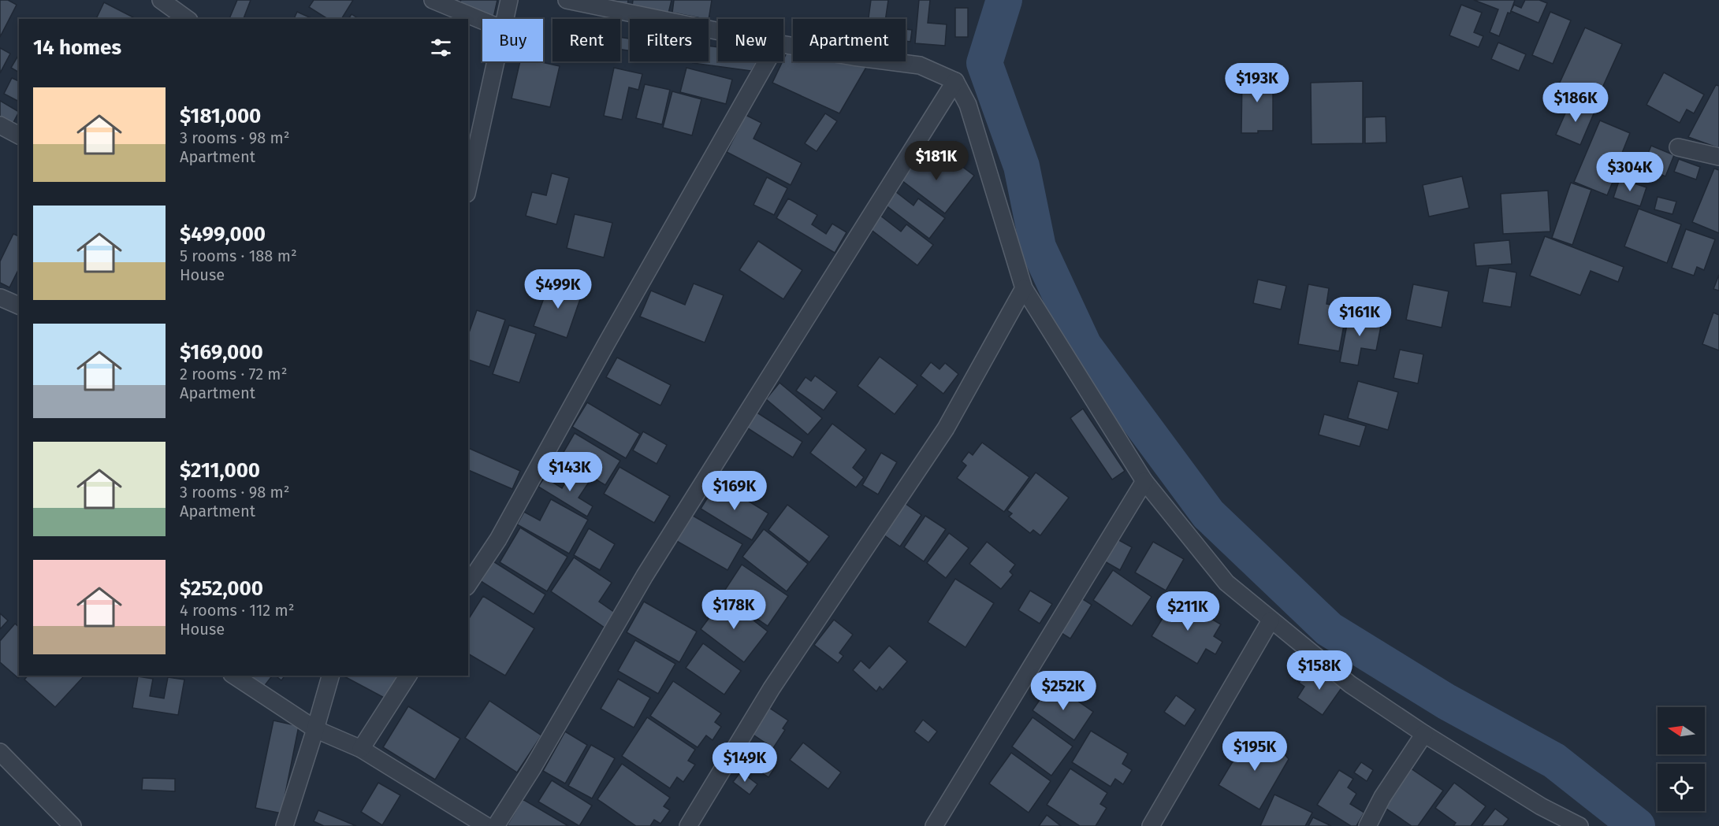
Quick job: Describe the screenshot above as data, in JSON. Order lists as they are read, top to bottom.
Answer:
{
  "north": "left",
  "page": {
    "chip": [
      "Buy",
      "Rent",
      "Filters",
      "New",
      "Apartment"
    ],
    "heading": "14 homes",
    "price": [
      "$193K",
      "$186K",
      "$181K",
      "$304K",
      "$499K",
      "$161K",
      "$143K",
      "$169K",
      "$178K",
      "$211K",
      "$158K",
      "$252K",
      "$195K",
      "$149K"
    ],
    "list": [
      {
        "name": "$181,000",
        "note": "3 rooms · 98 m² · Apartment"
      },
      {
        "name": "$499,000",
        "note": "5 rooms · 188 m² · House"
      },
      {
        "name": "$169,000",
        "note": "2 rooms · 72 m² · Apartment"
      },
      {
        "name": "$211,000",
        "note": "3 rooms · 98 m² · Apartment"
      },
      {
        "name": "$252,000",
        "note": "4 rooms · 112 m² · House"
      }
    ]
  }
}
